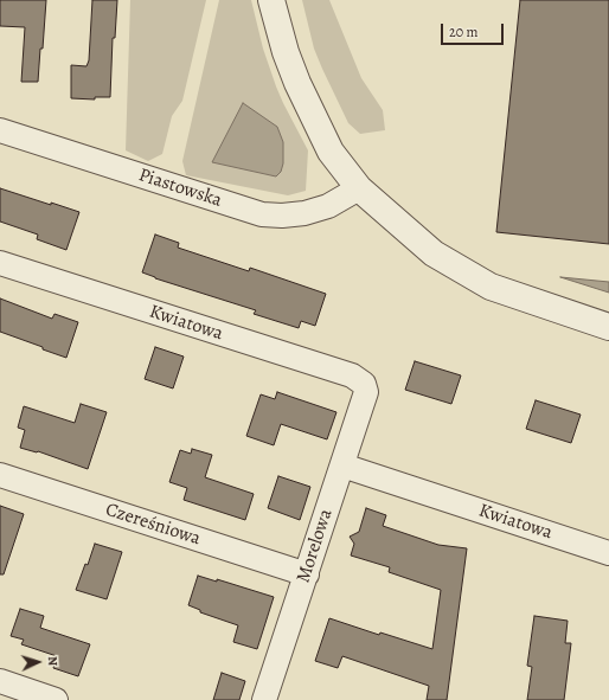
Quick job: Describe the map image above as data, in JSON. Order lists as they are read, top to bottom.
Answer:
{
  "streets": {
    "street": [
      "Piastowska",
      "Kwiatowa",
      "Czereśniowa",
      "Morelowa"
    ]
  },
  "crossings": [
    ["Kwiatowa", "Morelowa"],
    ["Czereśniowa", "Morelowa"]
  ],
  "scale_bar": "20 m",
  "north": "right"
}
